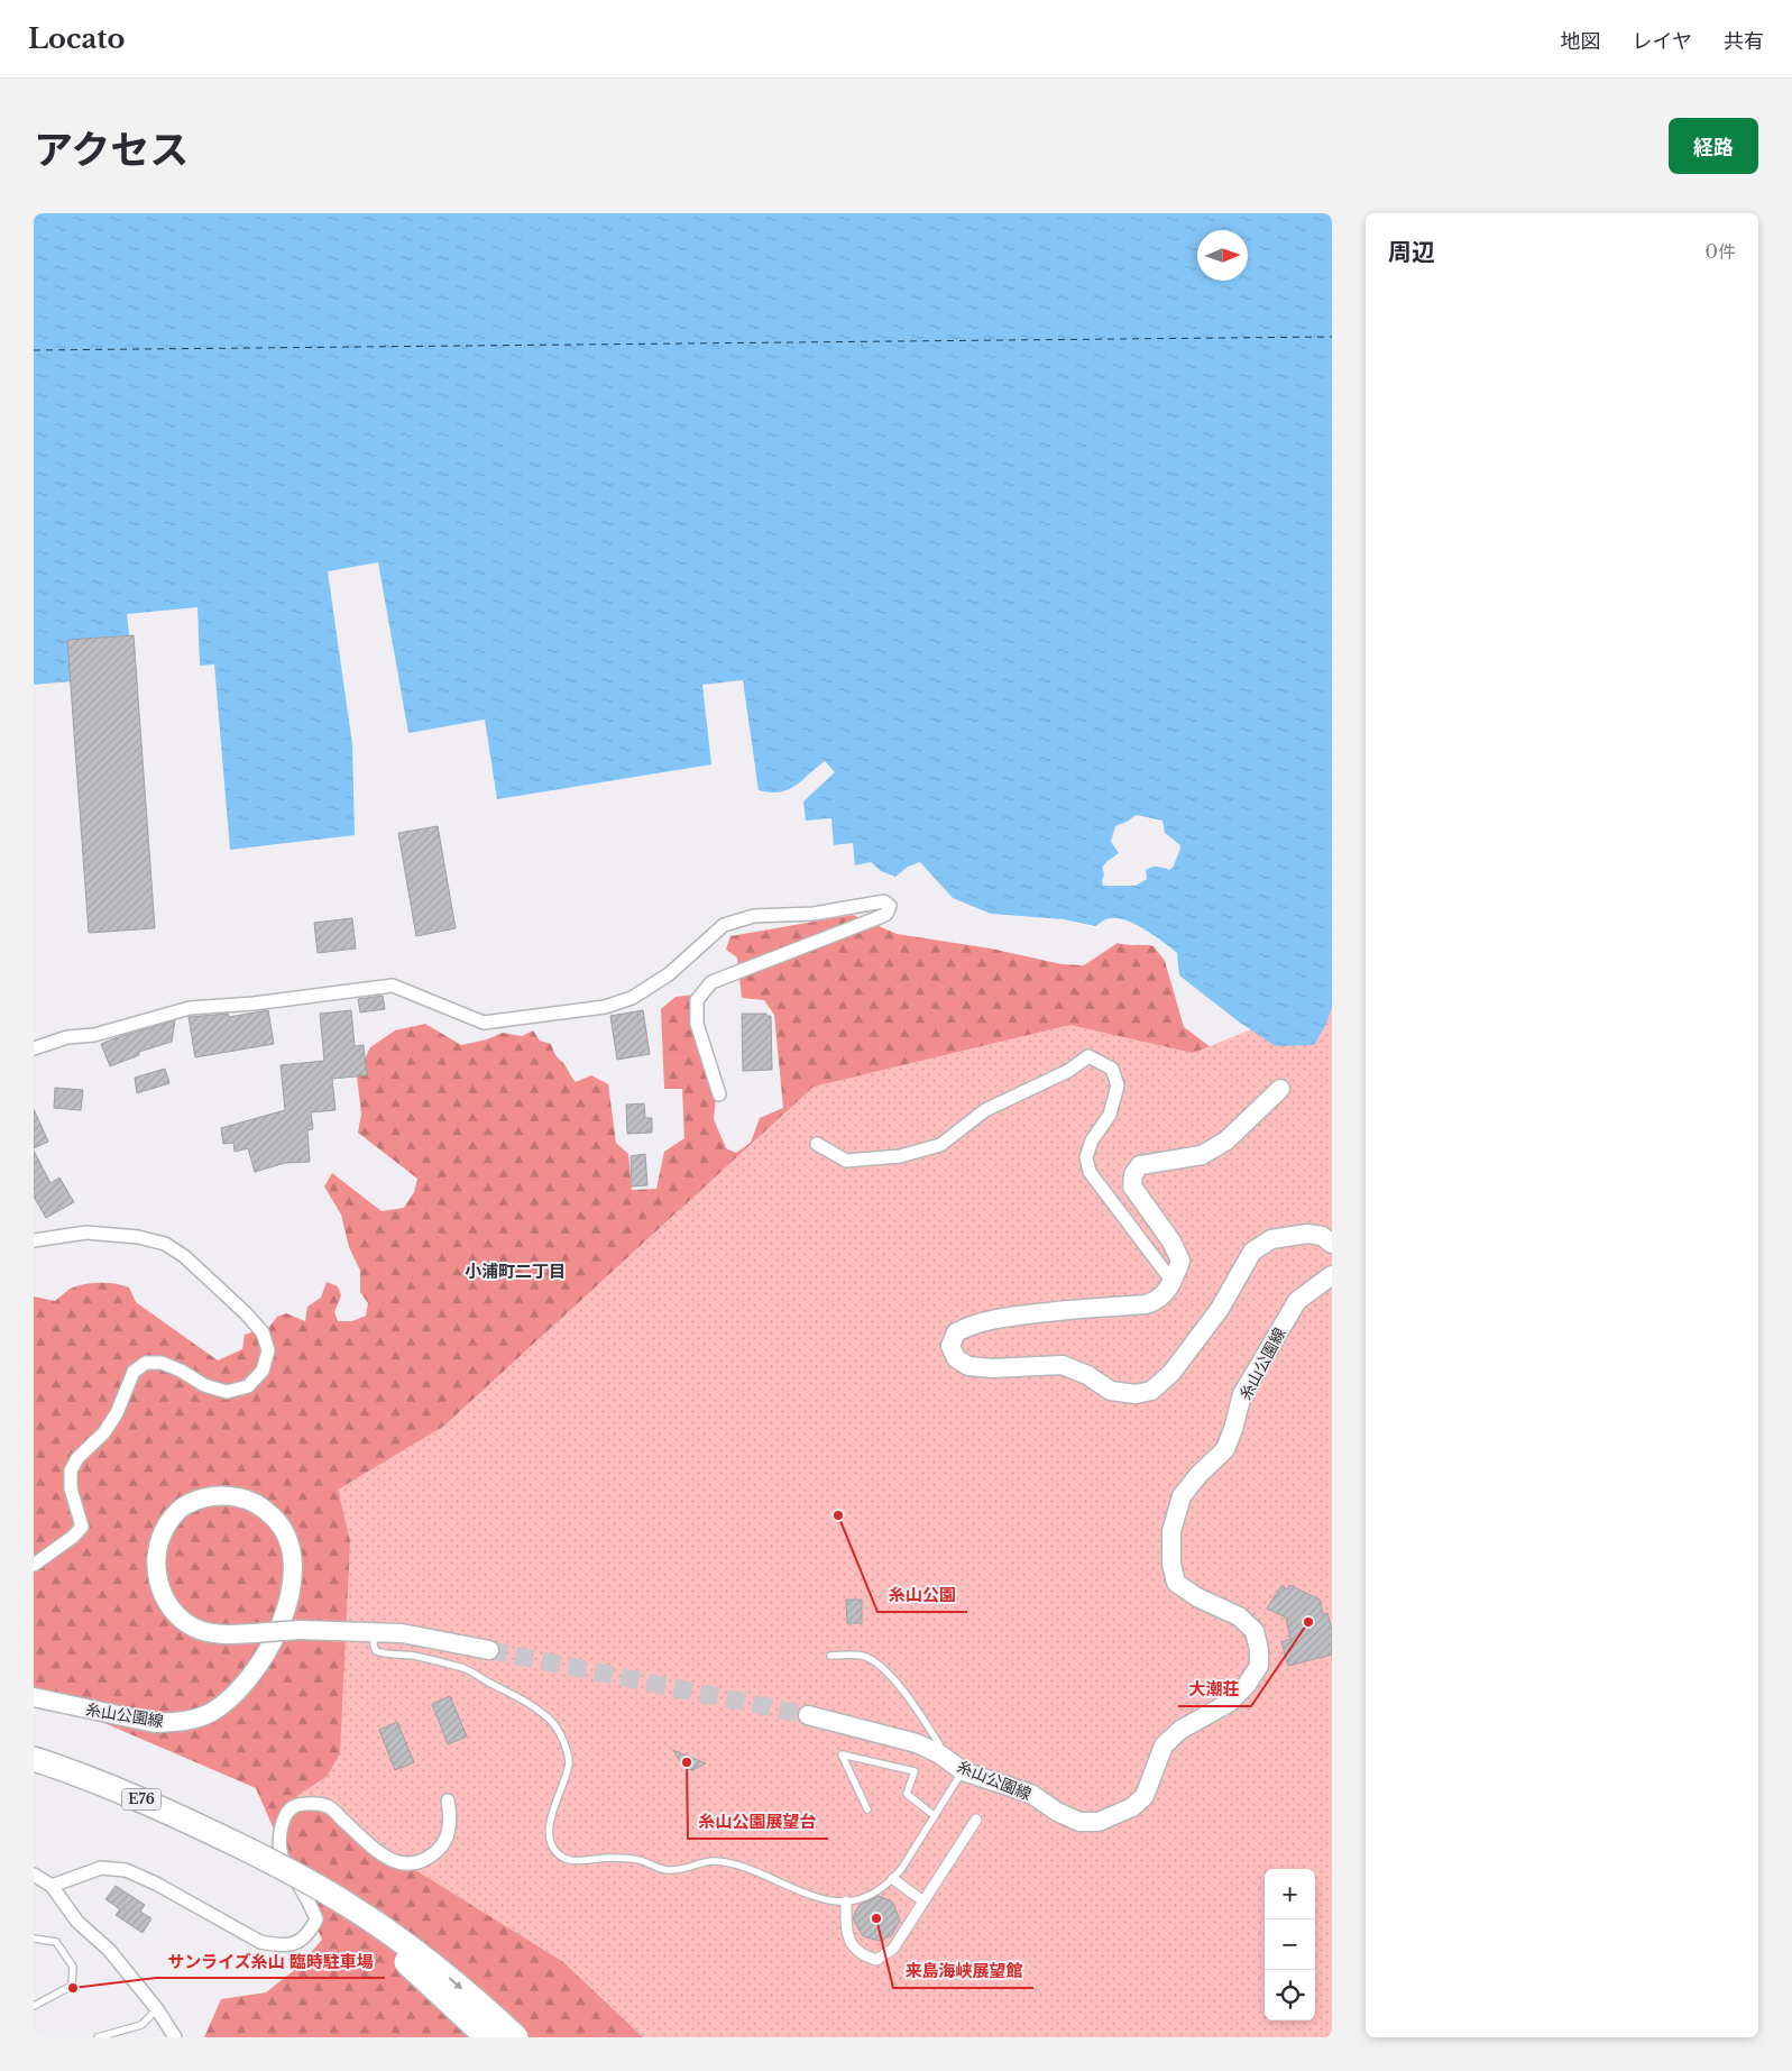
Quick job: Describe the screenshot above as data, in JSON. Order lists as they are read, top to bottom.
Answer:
{
  "streets": {
    "highway": ["E76"],
    "main road": ["糸山公園線"]
  },
  "districts": ["小浦町二丁目"],
  "places": [
    "糸山公園",
    "大潮荘",
    "糸山公園展望台",
    "来島海峡展望館",
    "サンライズ糸山 臨時駐車場"
  ],
  "north": "right",
  "page": {
    "header": "Locato",
    "nav": ["地図", "レイヤ", "共有"],
    "title": "アクセス",
    "buttons": "経路",
    "heading": ["周辺", "0件"],
    "map_buttons": ["+", "−"]
  }
}
